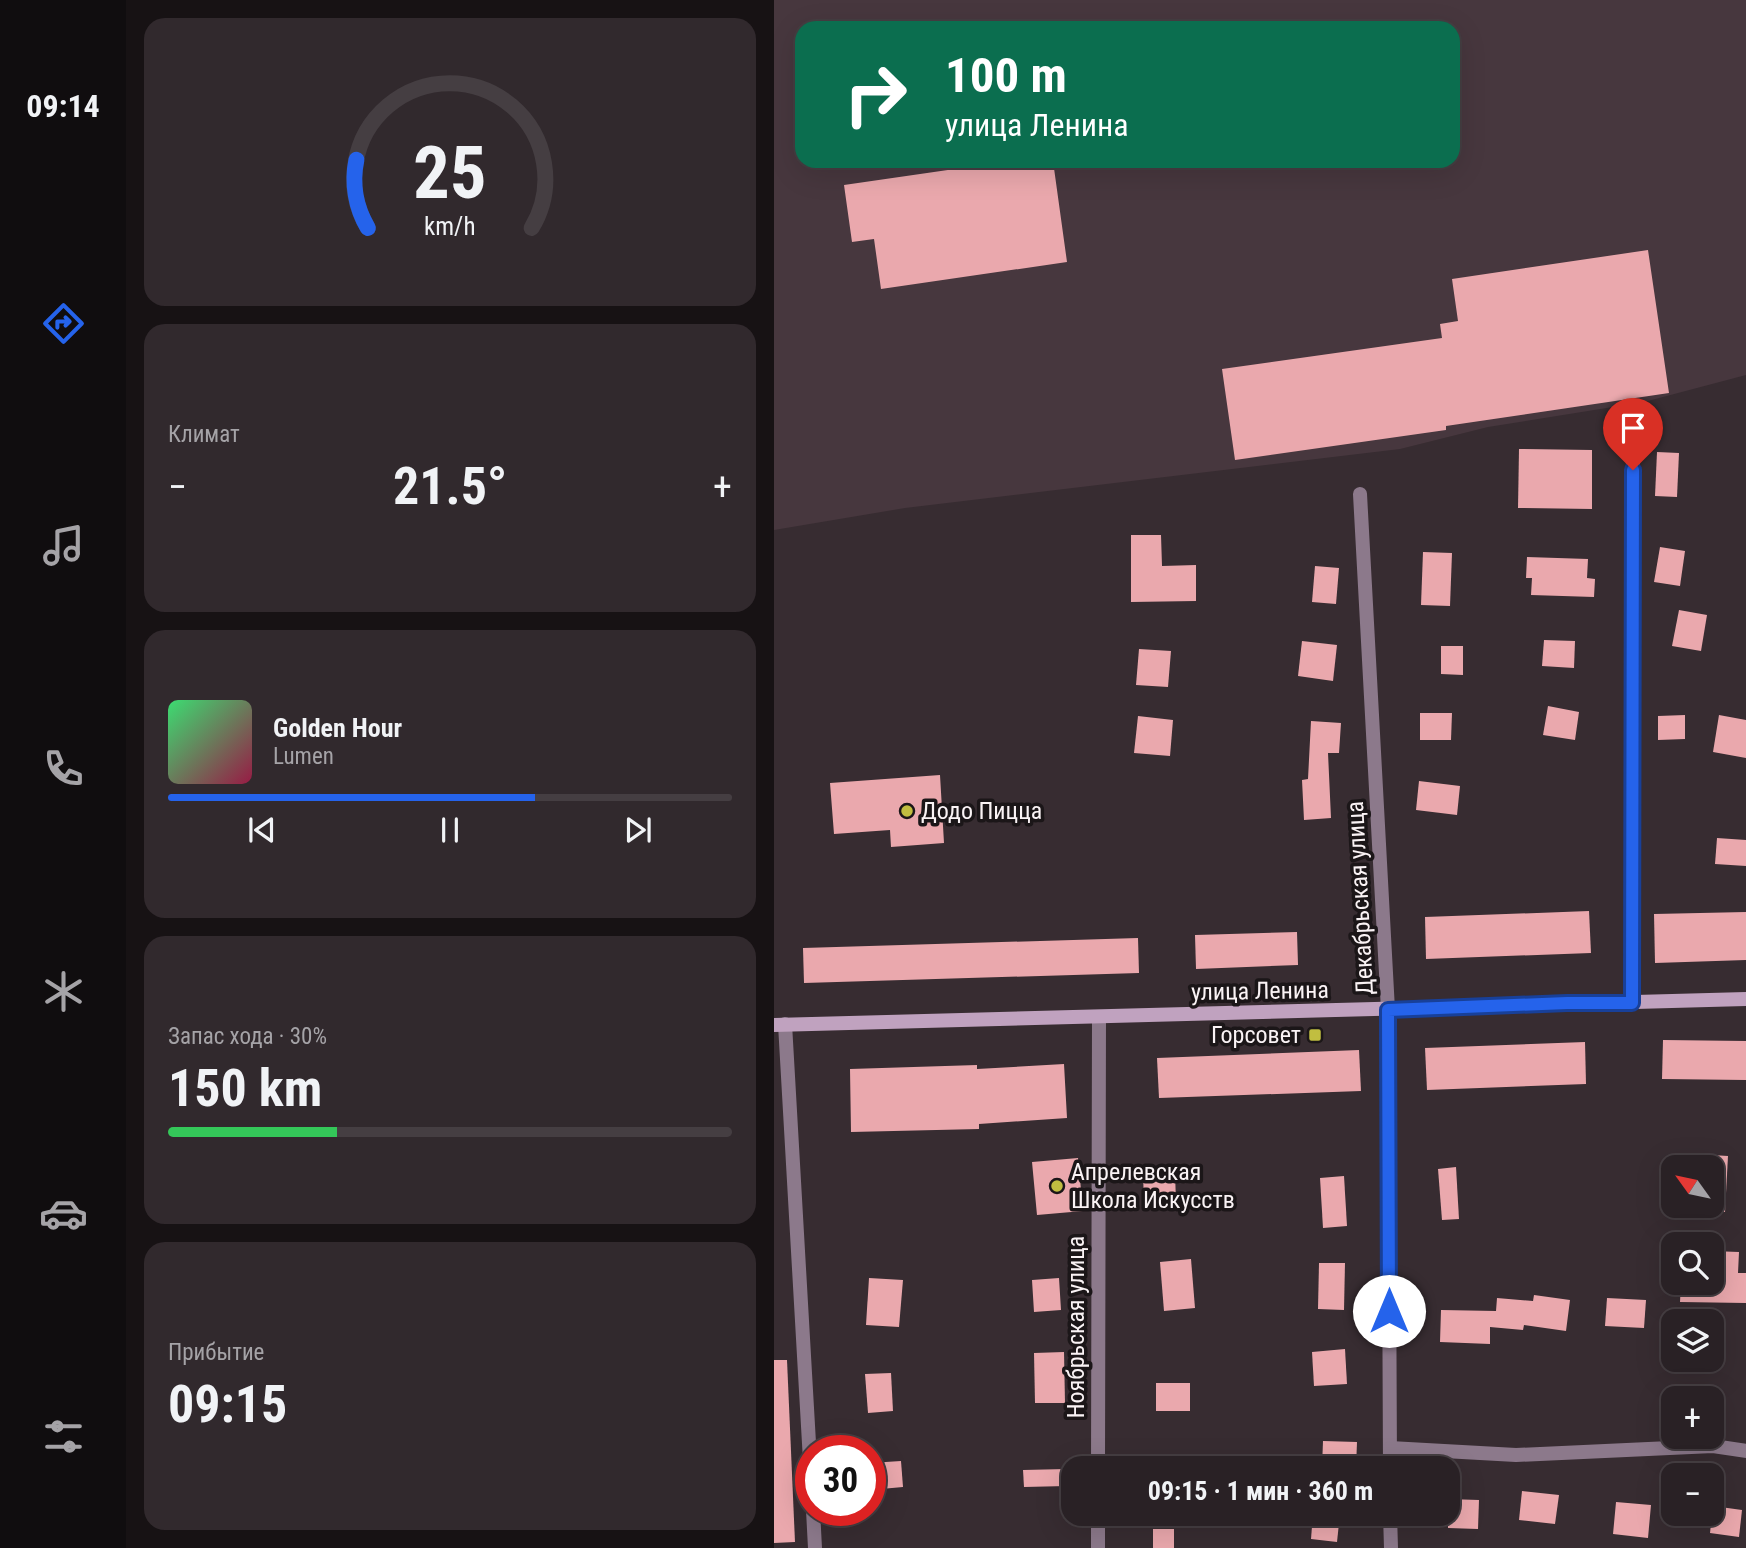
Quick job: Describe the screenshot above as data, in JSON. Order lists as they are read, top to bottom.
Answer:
{
  "streets": {
    "street": ["Декабрьская улица", "улица Ленина", "Ноябрьская улица"]
  },
  "crossings": [
    ["Декабрьская улица", "улица Ленина"],
    ["улица Ленина", "Ноябрьская улица"]
  ],
  "places": {
    "other": ["Додо Пицца", "Апрелевская Школа Искусств"],
    "transit": ["Горсовет"]
  },
  "north": "top left",
  "page": {
    "tabs": "09:14",
    "turn": ["100 m", "улица Ленина"],
    "tile": [
      "Климат",
      ["Запас хода · 30%", "150 km"],
      ["Прибытие", "09:15"]
    ],
    "heat": ["−", "21.5°", "+"],
    "song": ["Golden Hour", "Lumen"],
    "map_buttons": ["+", "−"],
    "limit": "30",
    "trip": "09:15 · 1 мин · 360 m",
    "gauge": ["25", "km/h"]
  }
}
